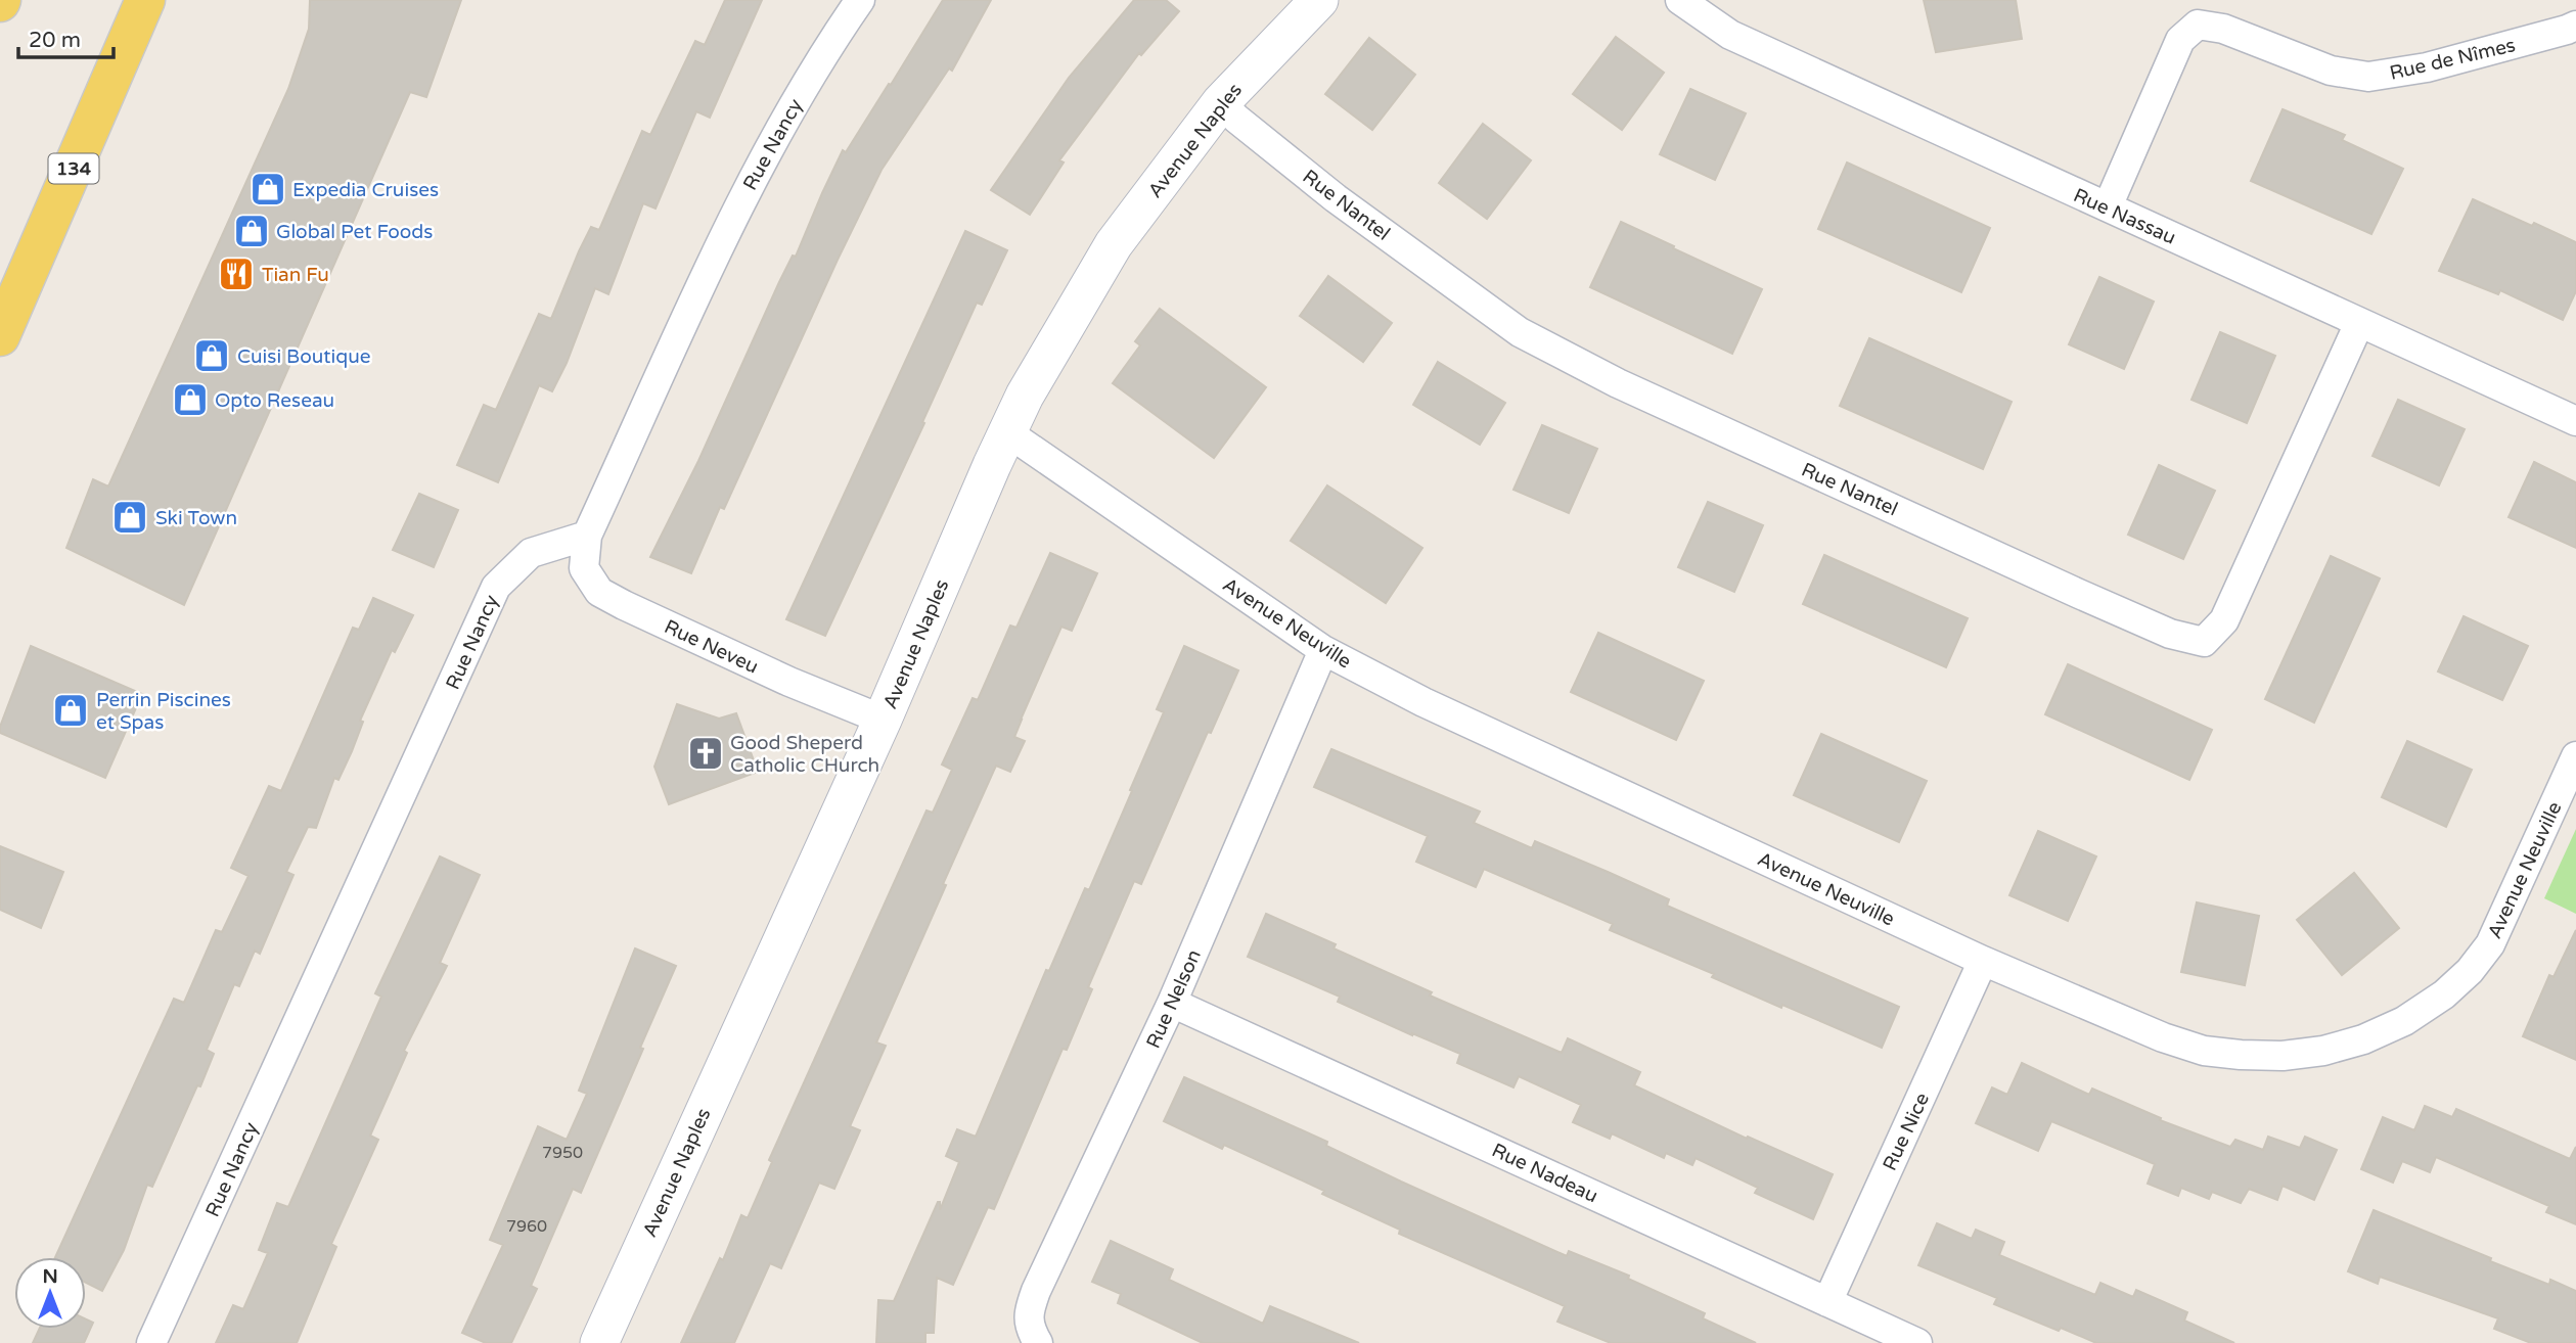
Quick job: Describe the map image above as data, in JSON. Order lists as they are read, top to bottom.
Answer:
{
  "streets": {
    "main road": ["134"],
    "street": [
      "Rue de Nîmes",
      "Avenue Naples",
      "Rue Nancy",
      "Rue Nantel",
      "Rue Nassau",
      "Avenue Neuville",
      "Rue Neveu",
      "Rue Nelson",
      "Rue Nice",
      "Rue Nadeau"
    ]
  },
  "crossings": [
    ["Rue de Nîmes", "Rue Nassau"],
    ["Avenue Naples", "Rue Nantel"],
    ["Avenue Naples", "Avenue Neuville"],
    ["Avenue Naples", "Rue Neveu"],
    ["Rue Nancy", "Rue Neveu"],
    ["Rue Nantel", "Rue Nassau"],
    ["Avenue Neuville", "Rue Nelson"],
    ["Avenue Neuville", "Rue Nice"],
    ["Rue Nelson", "Rue Nadeau"],
    ["Rue Nice", "Rue Nadeau"]
  ],
  "places": {
    "shop": [
      "Expedia Cruises",
      "Global Pet Foods",
      "Cuisi Boutique",
      "Opto Reseau",
      "Ski Town",
      "Perrin Piscines et Spas"
    ],
    "restaurant": ["Tian Fu"],
    "church": ["Good Sheperd Catholic CHurch"]
  },
  "house_numbers": ["7950", "7960"],
  "scale_bar": "20 m",
  "north": "top"
}
